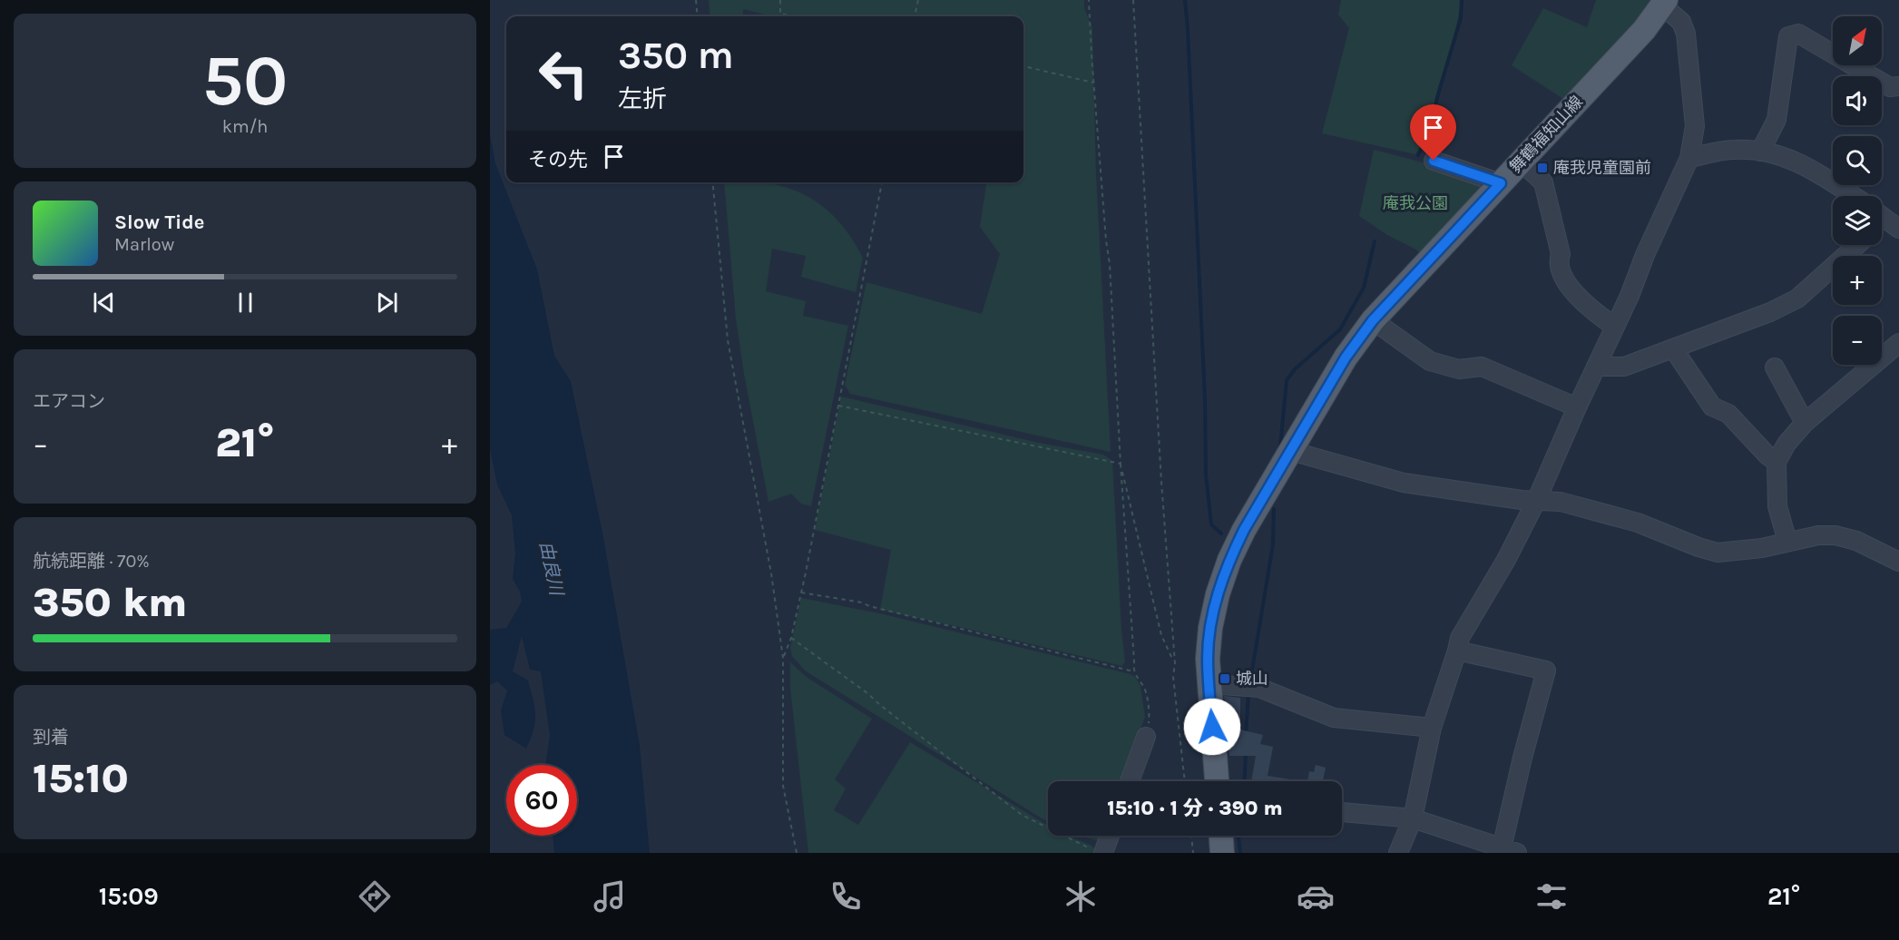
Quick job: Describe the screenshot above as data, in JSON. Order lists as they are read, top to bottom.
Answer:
{
  "streets": {
    "main road": ["舞鶴福知山線"]
  },
  "water": ["由良川"],
  "parks": ["庵我公園"],
  "places": {
    "transit": ["庵我児童園前", "城山"]
  },
  "north": "top right",
  "page": {
    "tile": [
      ["50", "km/h"],
      "エアコン",
      ["航続距離 · 70%", "350 km"],
      ["到着", "15:10"]
    ],
    "map_buttons": ["+", "−"],
    "turn": ["350 m", "左折"],
    "then": "その先",
    "song": ["Slow Tide", "Marlow"],
    "heat": ["−", "21°", "+"],
    "limit": "60",
    "trip": "15:10 · 1 分 · 390 m",
    "tabs": ["15:09", "21°"]
  }
}
